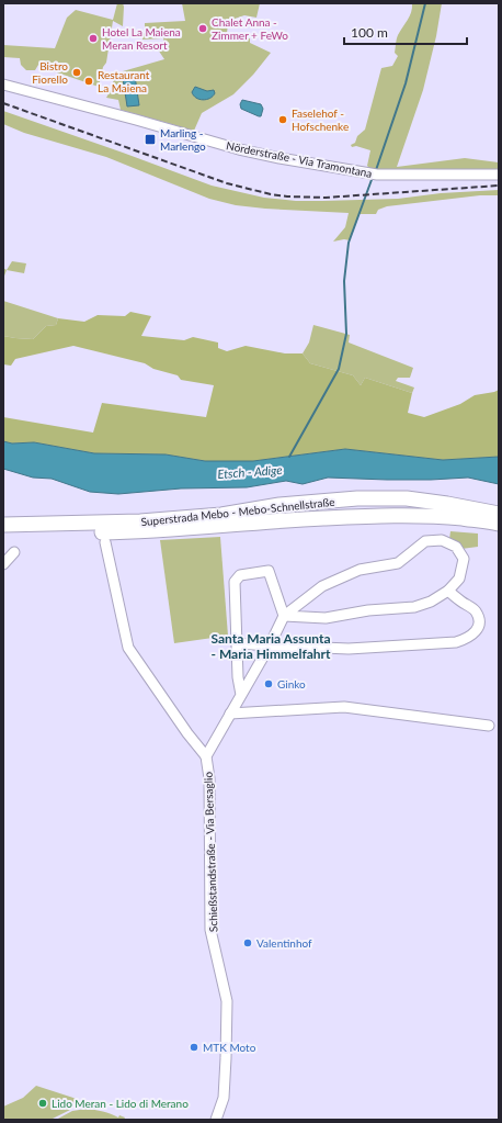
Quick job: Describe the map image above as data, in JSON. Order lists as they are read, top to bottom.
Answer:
{
  "streets": {
    "highway": ["Superstrada Mebo - Mebo-Schnellstraße"],
    "street": ["Nörderstraße - Via Tramontana", "Schießstandstraße - Via Bersaglio"]
  },
  "districts": ["Santa Maria Assunta - Maria Himmelfahrt"],
  "water": ["Etsch - Adige"],
  "places": {
    "other": [
      "Chalet Anna - Zimmer + FeWo",
      "Hotel La Maiena Meran Resort",
      "Bistro Fiorello",
      "Restaurant La Maiena",
      "Faselehof - Hofschenke",
      "Ginko",
      "Valentinhof",
      "MTK Moto",
      "Lido Meran - Lido di Merano"
    ],
    "transit": ["Marling - Marlengo"]
  },
  "scale_bar": "100 m"
}
